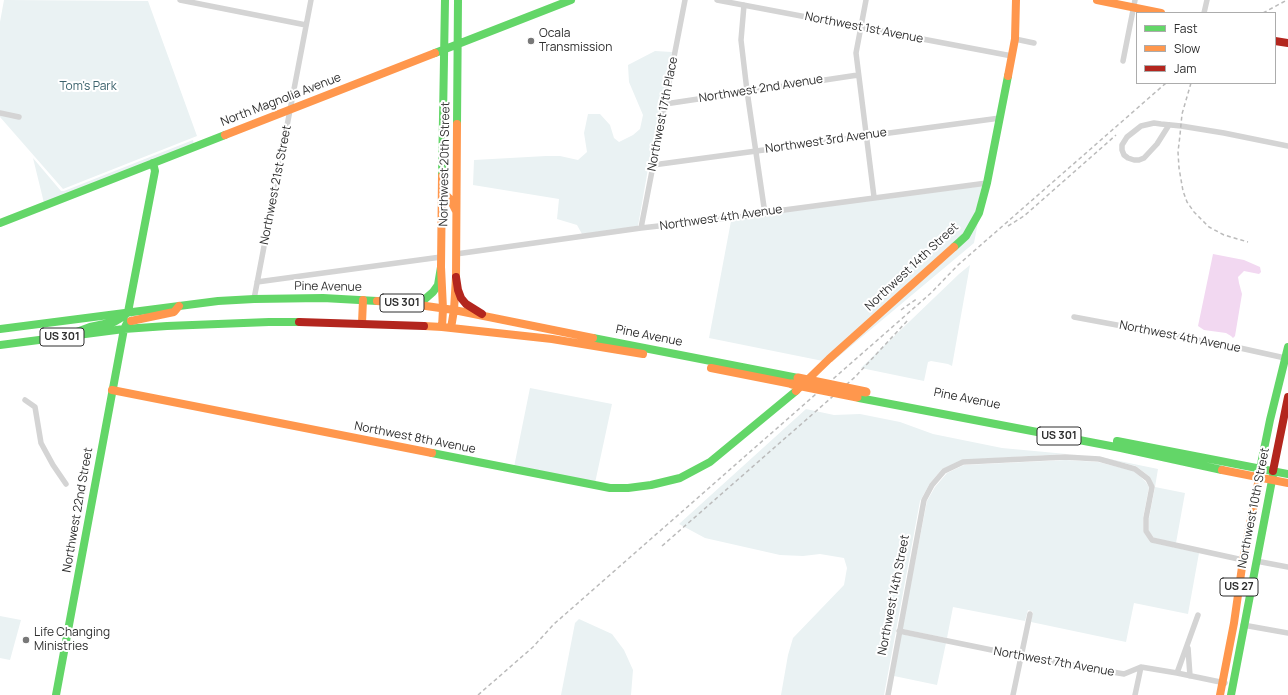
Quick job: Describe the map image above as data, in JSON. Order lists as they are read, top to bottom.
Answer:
{
  "streets": {
    "main road": [
      "North Magnolia Avenue",
      "Northwest 20th Street",
      "Northwest 14th Street",
      "Pine Avenue",
      "US 301",
      "Northwest 8th Avenue",
      "Northwest 10th Street",
      "Northwest 22nd Street",
      "US 27"
    ],
    "street": [
      "Northwest 1st Avenue",
      "Northwest 2nd Avenue",
      "Northwest 17th Place",
      "Northwest 3rd Avenue",
      "Northwest 21st Street",
      "Northwest 4th Avenue",
      "Northwest 7th Avenue"
    ]
  },
  "crossings": [
    ["Northwest 1st Avenue", "Northwest 14th Street"],
    ["Northwest 2nd Avenue", "Northwest 17th Place"],
    ["North Magnolia Avenue", "Northwest 20th Street"],
    ["North Magnolia Avenue", "Northwest 21st Street"],
    ["Northwest 17th Place", "Northwest 3rd Avenue"],
    ["Northwest 17th Place", "Northwest 4th Avenue"],
    ["Northwest 3rd Avenue", "Northwest 14th Street"],
    ["Northwest 20th Street", "Northwest 4th Avenue"],
    ["Northwest 20th Street", "Pine Avenue"],
    ["Northwest 21st Street", "Pine Avenue"],
    ["Northwest 4th Avenue", "Northwest 14th Street"],
    ["Northwest 4th Avenue", "Northwest 10th Street"],
    ["Northwest 14th Street", "Northwest 8th Avenue"],
    ["Northwest 14th Street", "Northwest 10th Street"],
    ["Northwest 14th Street", "Northwest 7th Avenue"],
    ["Pine Avenue", "Northwest 10th Street"],
    ["Pine Avenue", "Northwest 22nd Street"],
    ["Northwest 8th Avenue", "Northwest 22nd Street"],
    ["Northwest 10th Street", "Northwest 7th Avenue"]
  ],
  "parks": ["Tom's Park"],
  "places": ["Ocala Transmission", "Life Changing Ministries"],
  "legend": ["Fast", "Slow", "Jam"]
}
